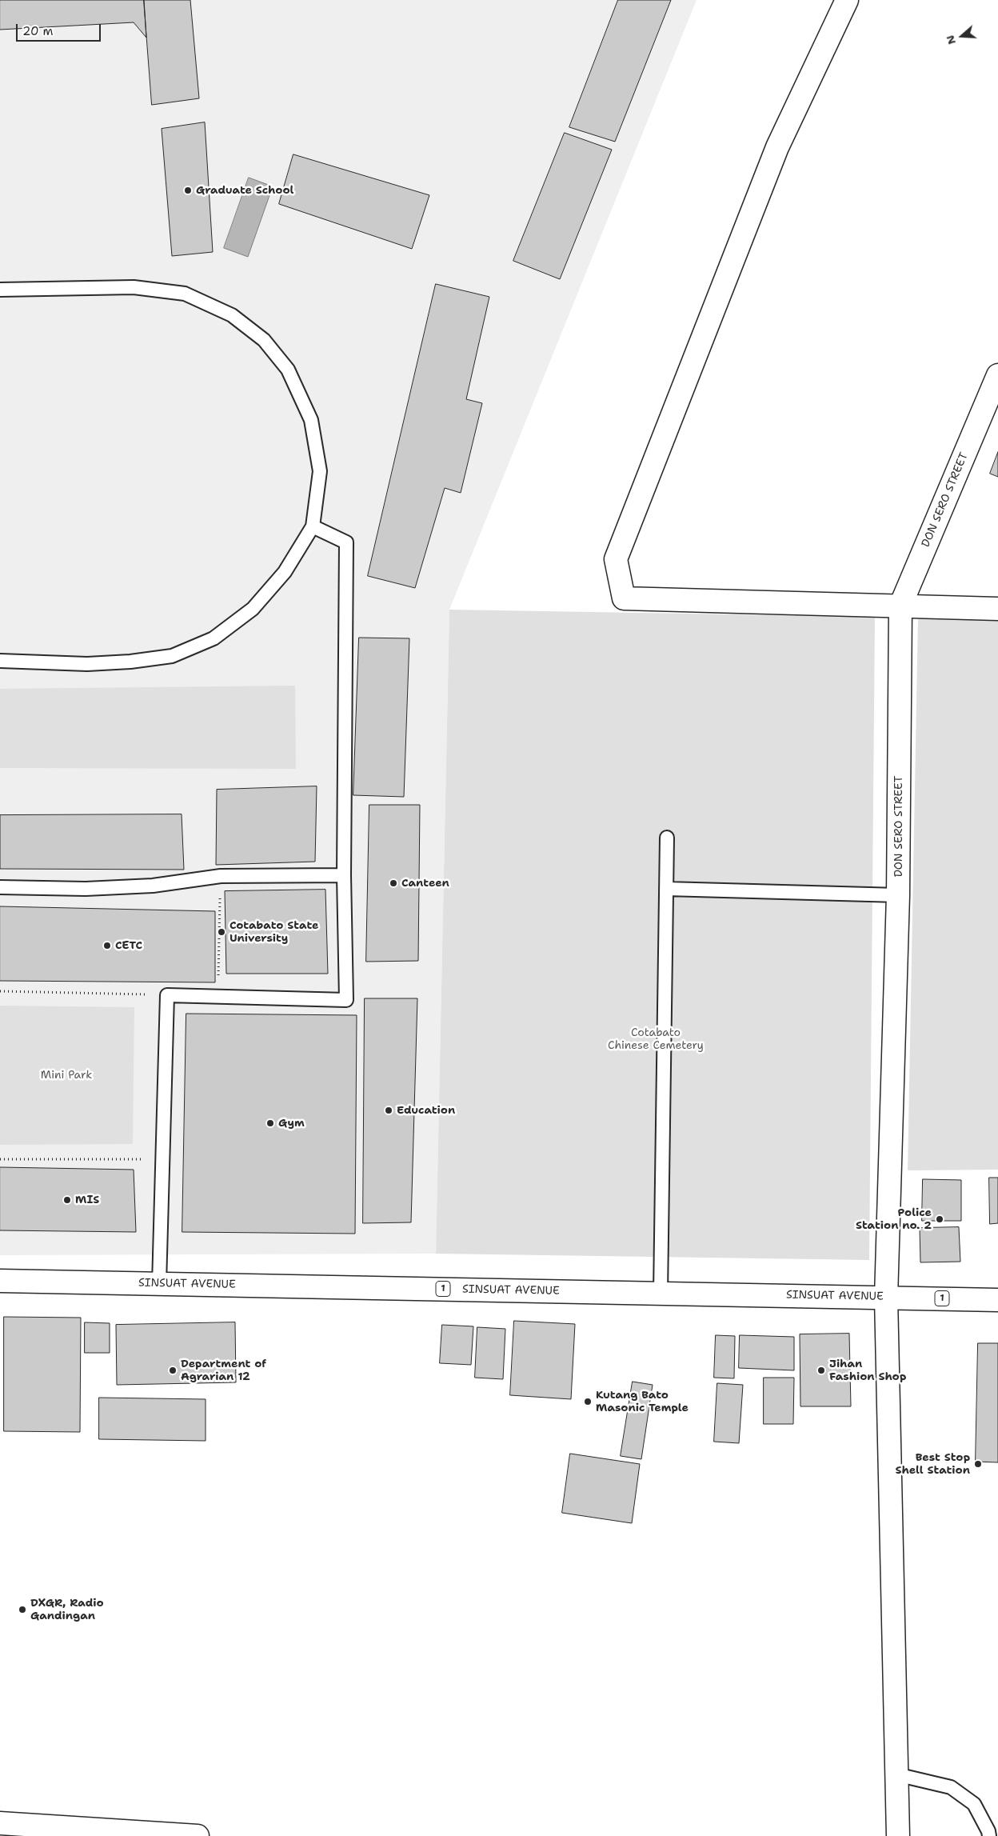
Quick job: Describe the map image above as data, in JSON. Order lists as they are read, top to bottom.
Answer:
{
  "streets": {
    "main road": ["DON SERO STREET", "SINSUAT AVENUE", "1"]
  },
  "crossings": [
    ["DON SERO STREET", "SINSUAT AVENUE"]
  ],
  "parks": ["Cotabato Chinese Cemetery", "Mini Park"],
  "places": [
    "Graduate School",
    "Canteen",
    "Cotabato State University",
    "CETC",
    "Education",
    "Gym",
    "MIS",
    "Police Station no. 2",
    "Department of Agrarian 12",
    "Jihan Fashion Shop",
    "Kutang Bato Masonic Temple",
    "Best Stop Shell Station",
    "DXGR, Radio Gandingan"
  ],
  "scale_bar": "20 m",
  "north": "left"
}
